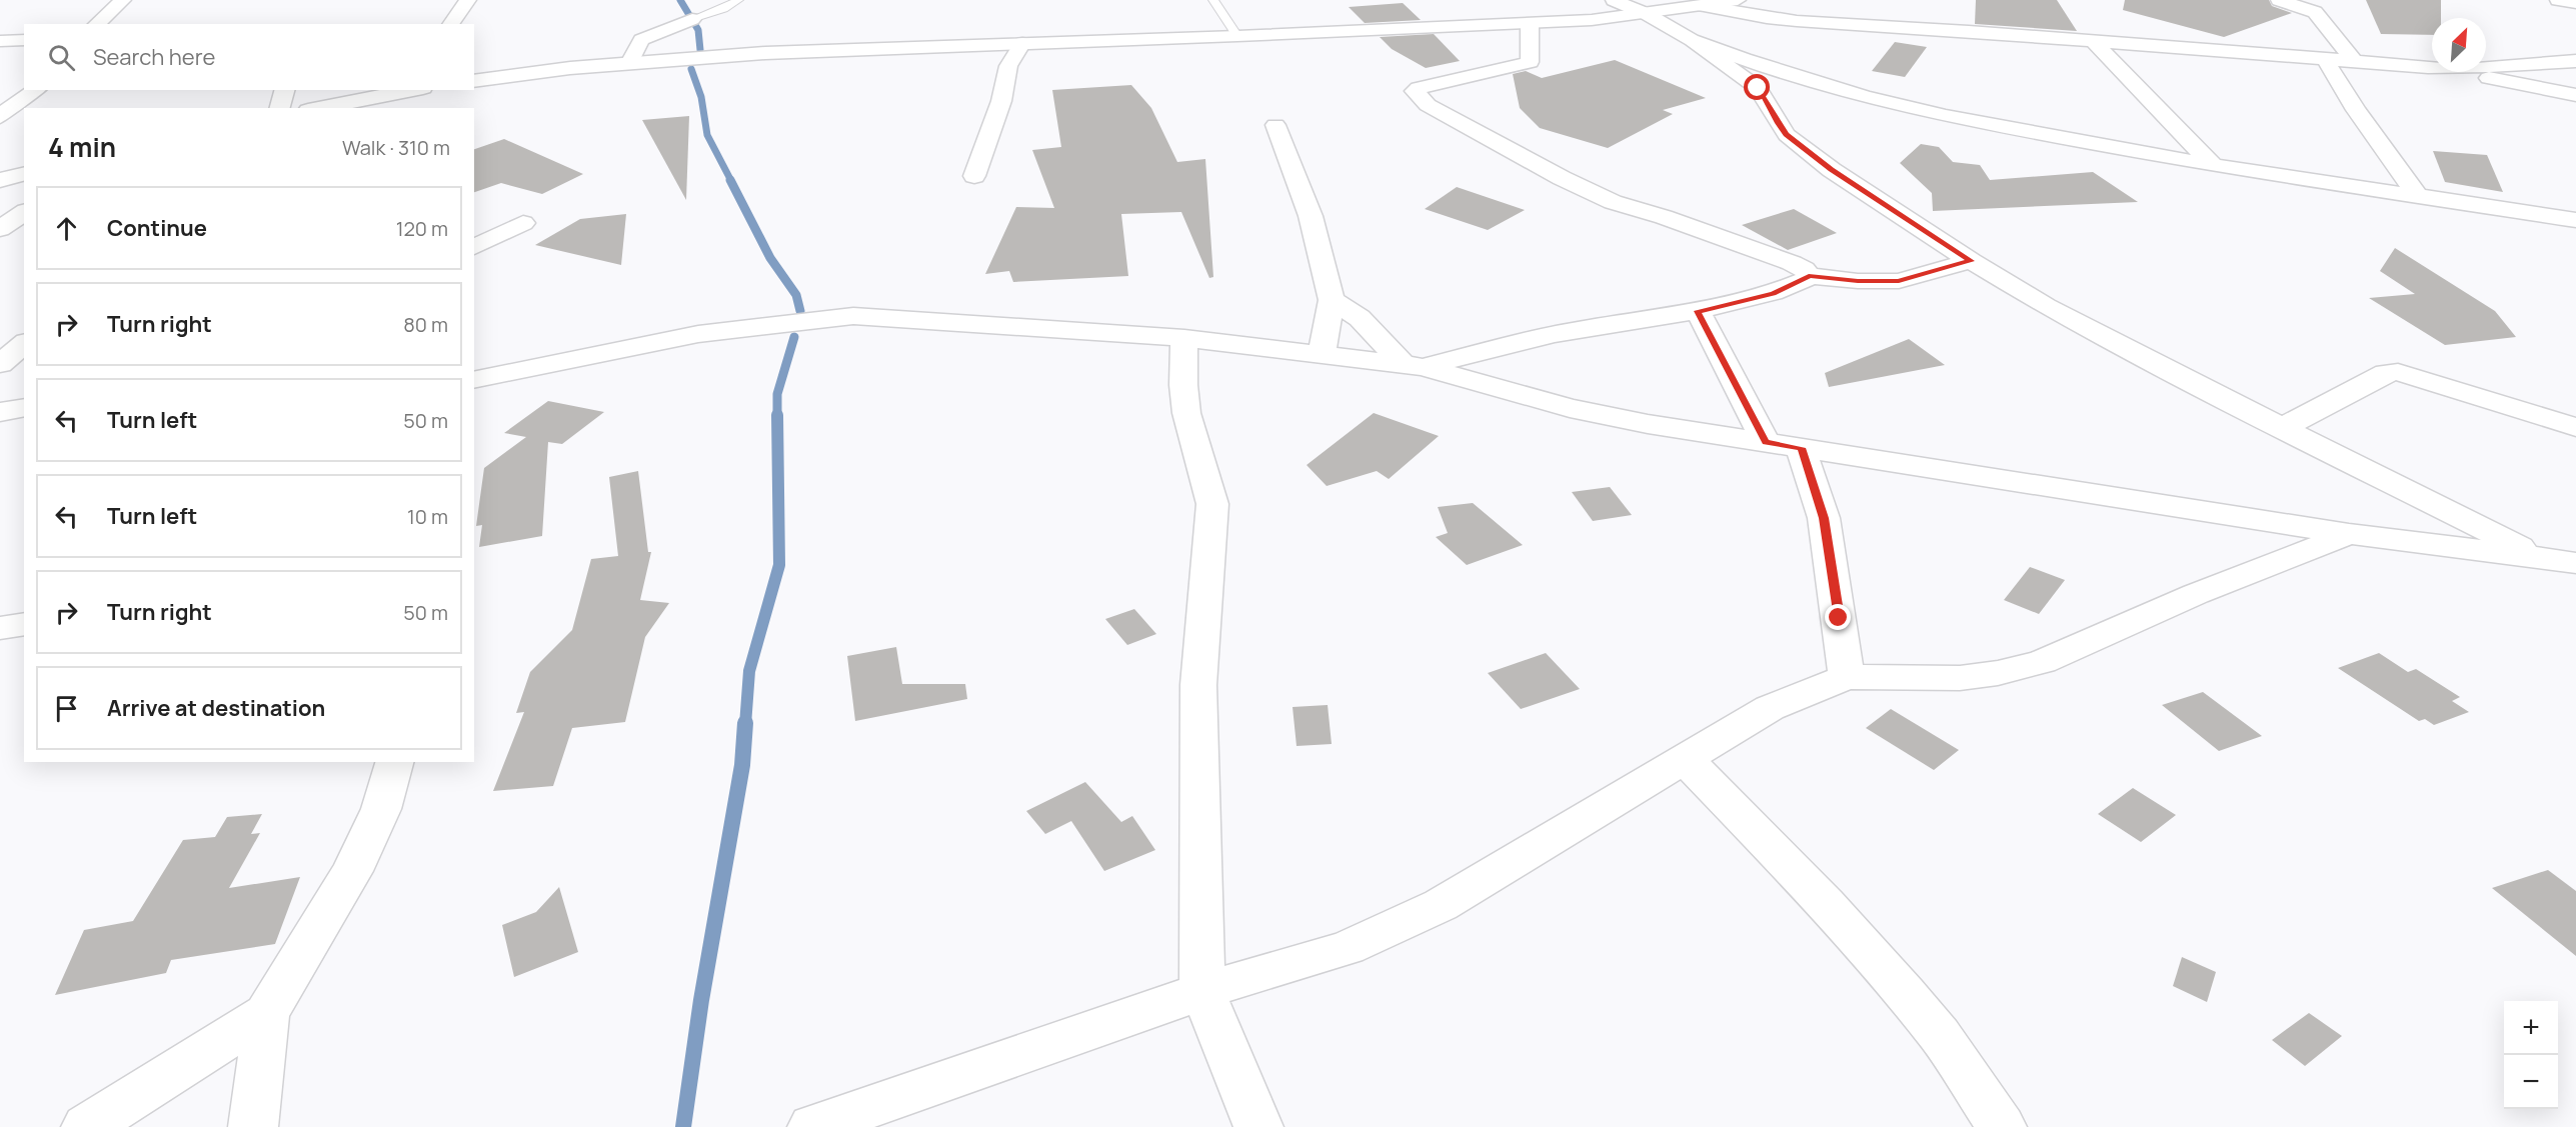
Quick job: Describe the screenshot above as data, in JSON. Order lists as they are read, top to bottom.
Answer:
{
  "north": "top right",
  "page": {
    "search": "Search here",
    "heading": ["4 min", "Walk · 310 m"],
    "list": [
      ["Continue", "120 m"],
      ["Turn right", "80 m"],
      ["Turn left", "50 m"],
      ["Turn left", "10 m"],
      ["Turn right", "50 m"],
      "Arrive at destination"
    ],
    "map_buttons": ["+", "−"]
  }
}
